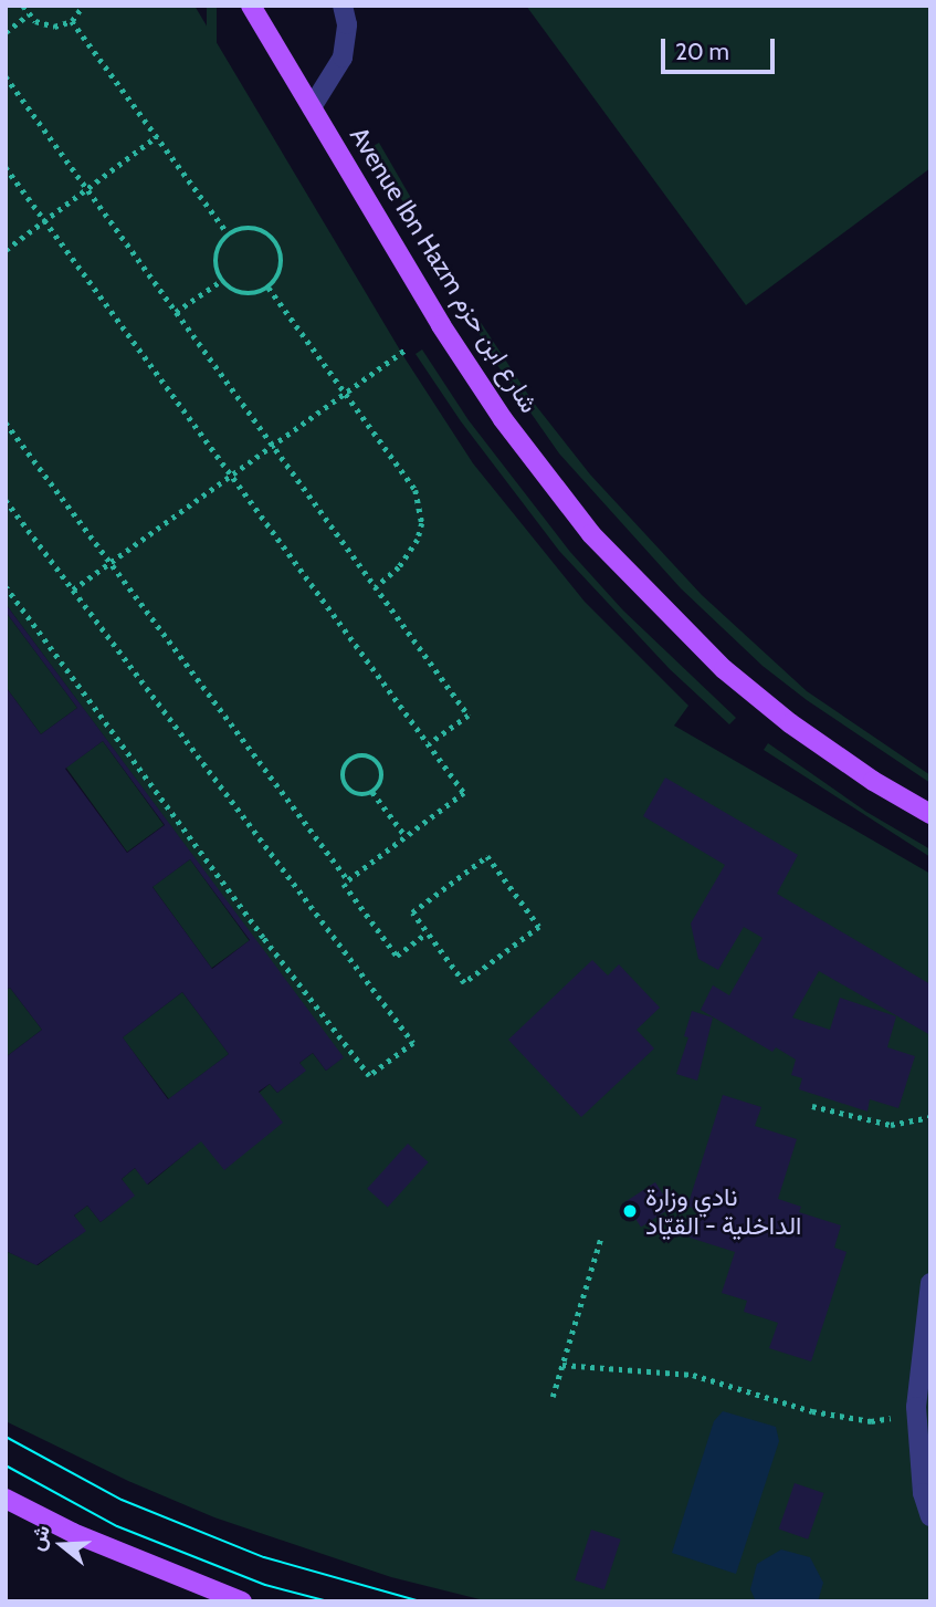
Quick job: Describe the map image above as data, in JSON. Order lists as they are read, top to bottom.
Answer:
{
  "streets": {
    "main road": ["Avenue Ibn Hazm شارع ابن حزم"]
  },
  "places": ["نادي وزارة الداخلية - القيّاد"],
  "scale_bar": "20 m",
  "north": "left"
}
